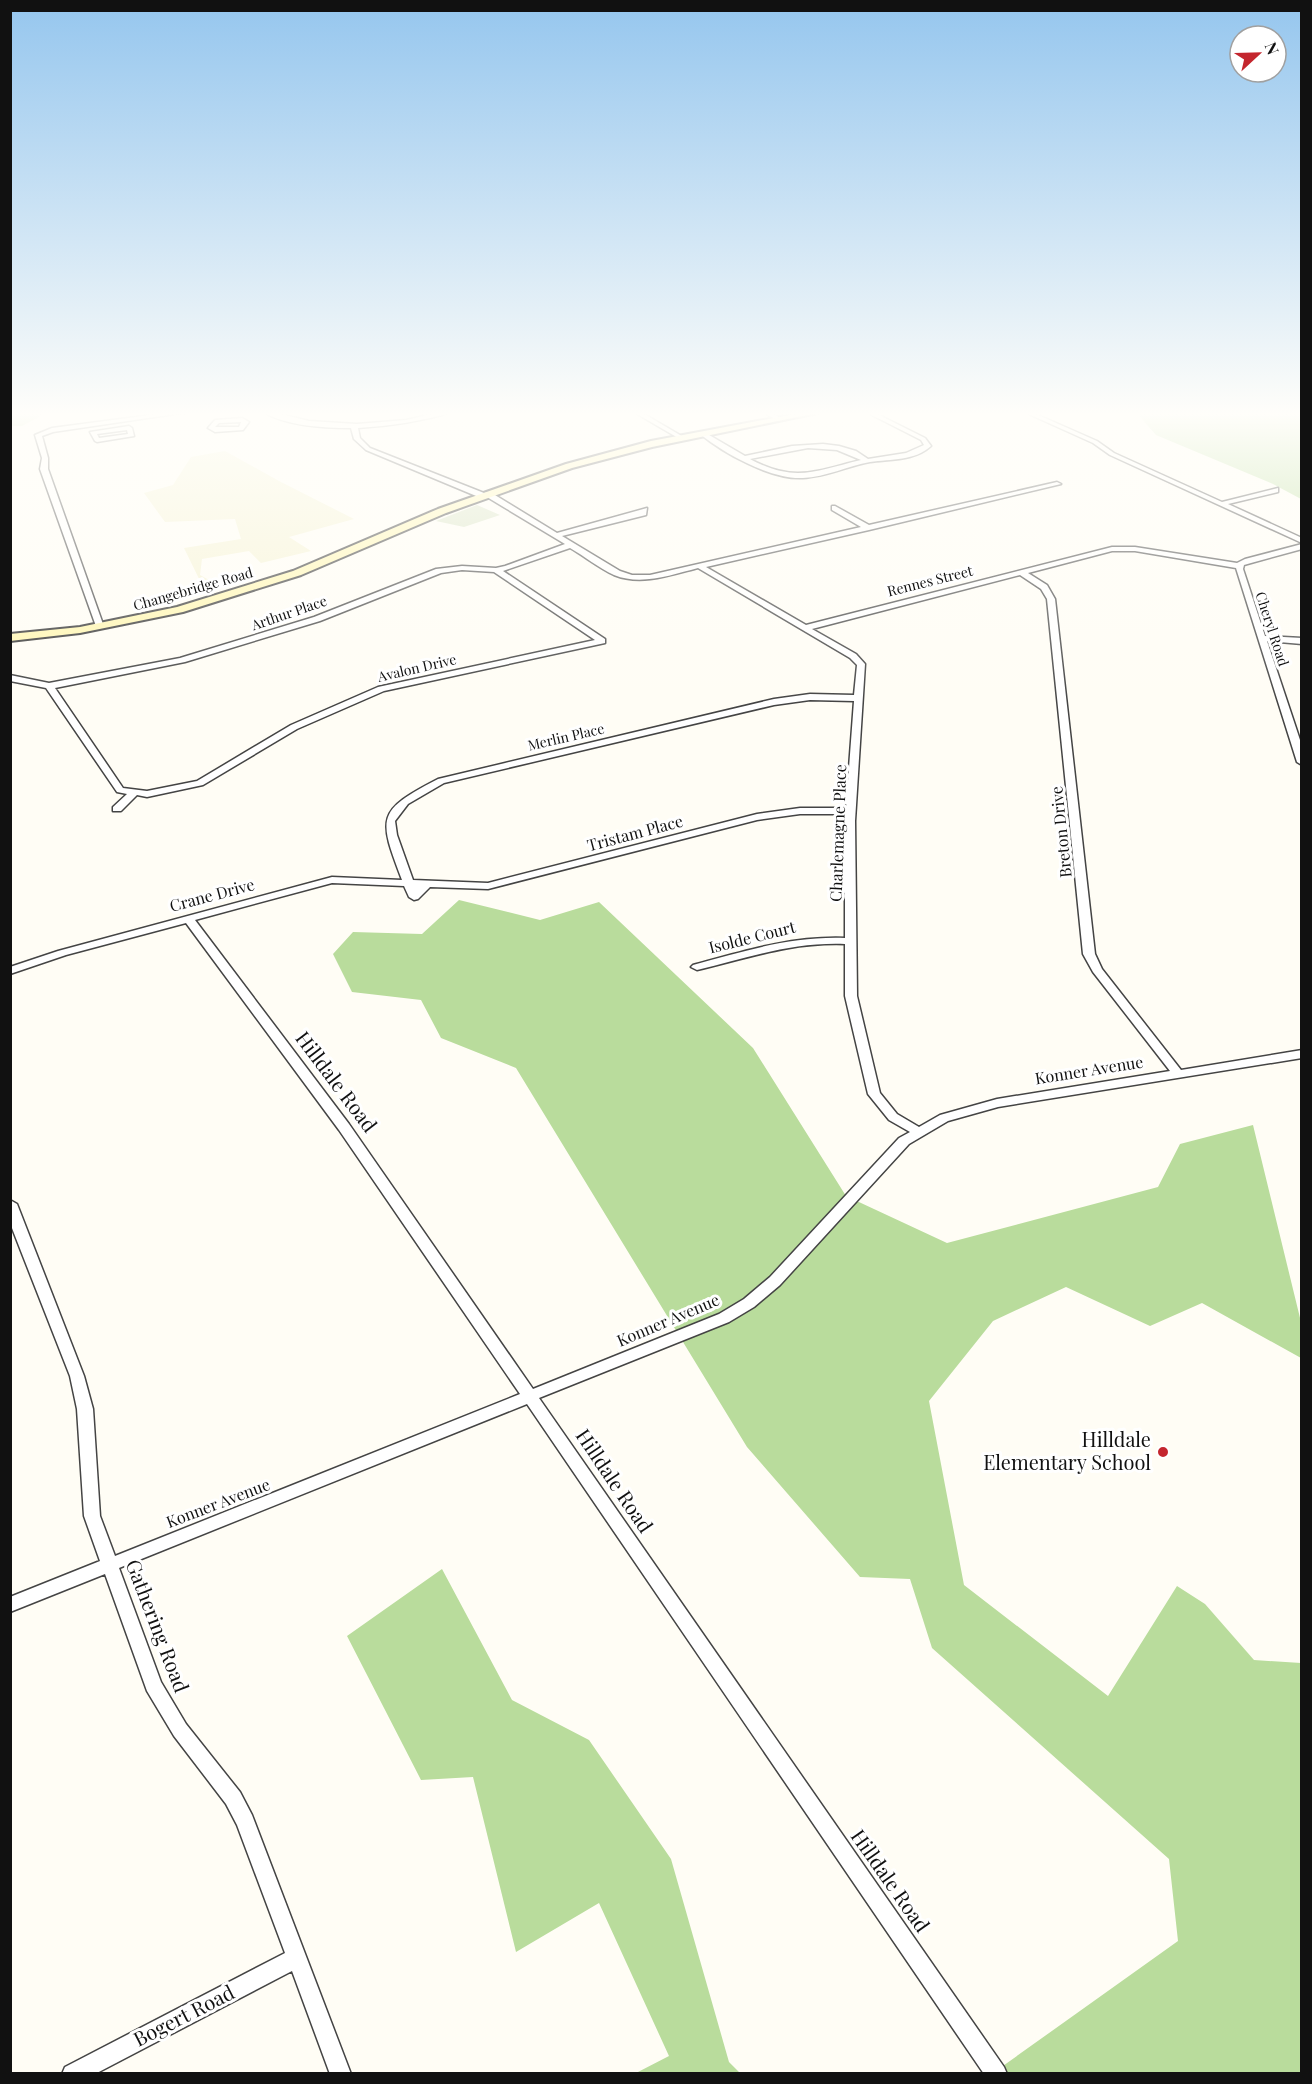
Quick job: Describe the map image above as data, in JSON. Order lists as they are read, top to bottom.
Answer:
{
  "streets": {
    "main road": ["Changebridge Road"],
    "street": [
      "Rennes Street",
      "Arthur Place",
      "Cheryl Road",
      "Avalon Drive",
      "Merlin Place",
      "Breton Drive",
      "Tristam Place",
      "Charlemagne Place",
      "Crane Drive",
      "Isolde Court",
      "Konner Avenue",
      "Hilldale Road",
      "Gathering Road",
      "Bogert Road"
    ]
  },
  "crossings": [
    ["Rennes Street", "Cheryl Road"],
    ["Rennes Street", "Breton Drive"],
    ["Rennes Street", "Charlemagne Place"],
    ["Arthur Place", "Avalon Drive"],
    ["Merlin Place", "Charlemagne Place"],
    ["Merlin Place", "Crane Drive"],
    ["Breton Drive", "Konner Avenue"],
    ["Tristam Place", "Charlemagne Place"],
    ["Tristam Place", "Crane Drive"],
    ["Charlemagne Place", "Isolde Court"],
    ["Charlemagne Place", "Konner Avenue"],
    ["Crane Drive", "Hilldale Road"],
    ["Konner Avenue", "Hilldale Road"],
    ["Konner Avenue", "Gathering Road"],
    ["Gathering Road", "Bogert Road"]
  ],
  "places": ["Hilldale Elementary School"],
  "north": "right"
}
